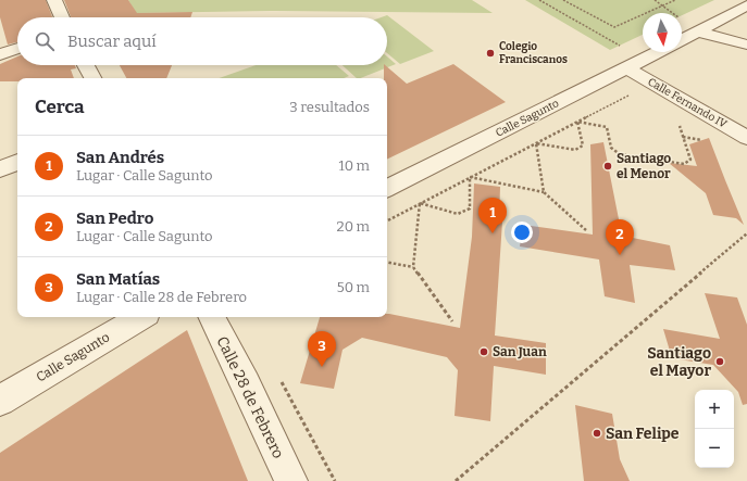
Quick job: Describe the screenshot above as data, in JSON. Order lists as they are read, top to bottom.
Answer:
{
  "streets": {
    "street": ["Calle Fernando IV", "Calle Sagunto", "Calle 28 de Febrero"]
  },
  "crossings": [
    ["Calle Fernando IV", "Calle Sagunto"]
  ],
  "places": [
    "Colegio Franciscanos",
    "Santiago el Menor",
    "San Juan",
    "Santiago el Mayor",
    "San Felipe"
  ],
  "north": "bottom",
  "page": {
    "search": "Buscar aquí",
    "heading": ["Cerca", "3 resultados"],
    "list": [
      {
        "mark": "1",
        "name": "San Andrés",
        "note": "Lugar · Calle Sagunto",
        "value": "10 m"
      },
      {
        "mark": "2",
        "name": "San Pedro",
        "note": "Lugar · Calle Sagunto",
        "value": "20 m"
      },
      {
        "mark": "3",
        "name": "San Matías",
        "note": "Lugar · Calle 28 de Febrero",
        "value": "50 m"
      }
    ],
    "pins": ["1", "2", "3"],
    "map_buttons": ["+", "−"]
  }
}
